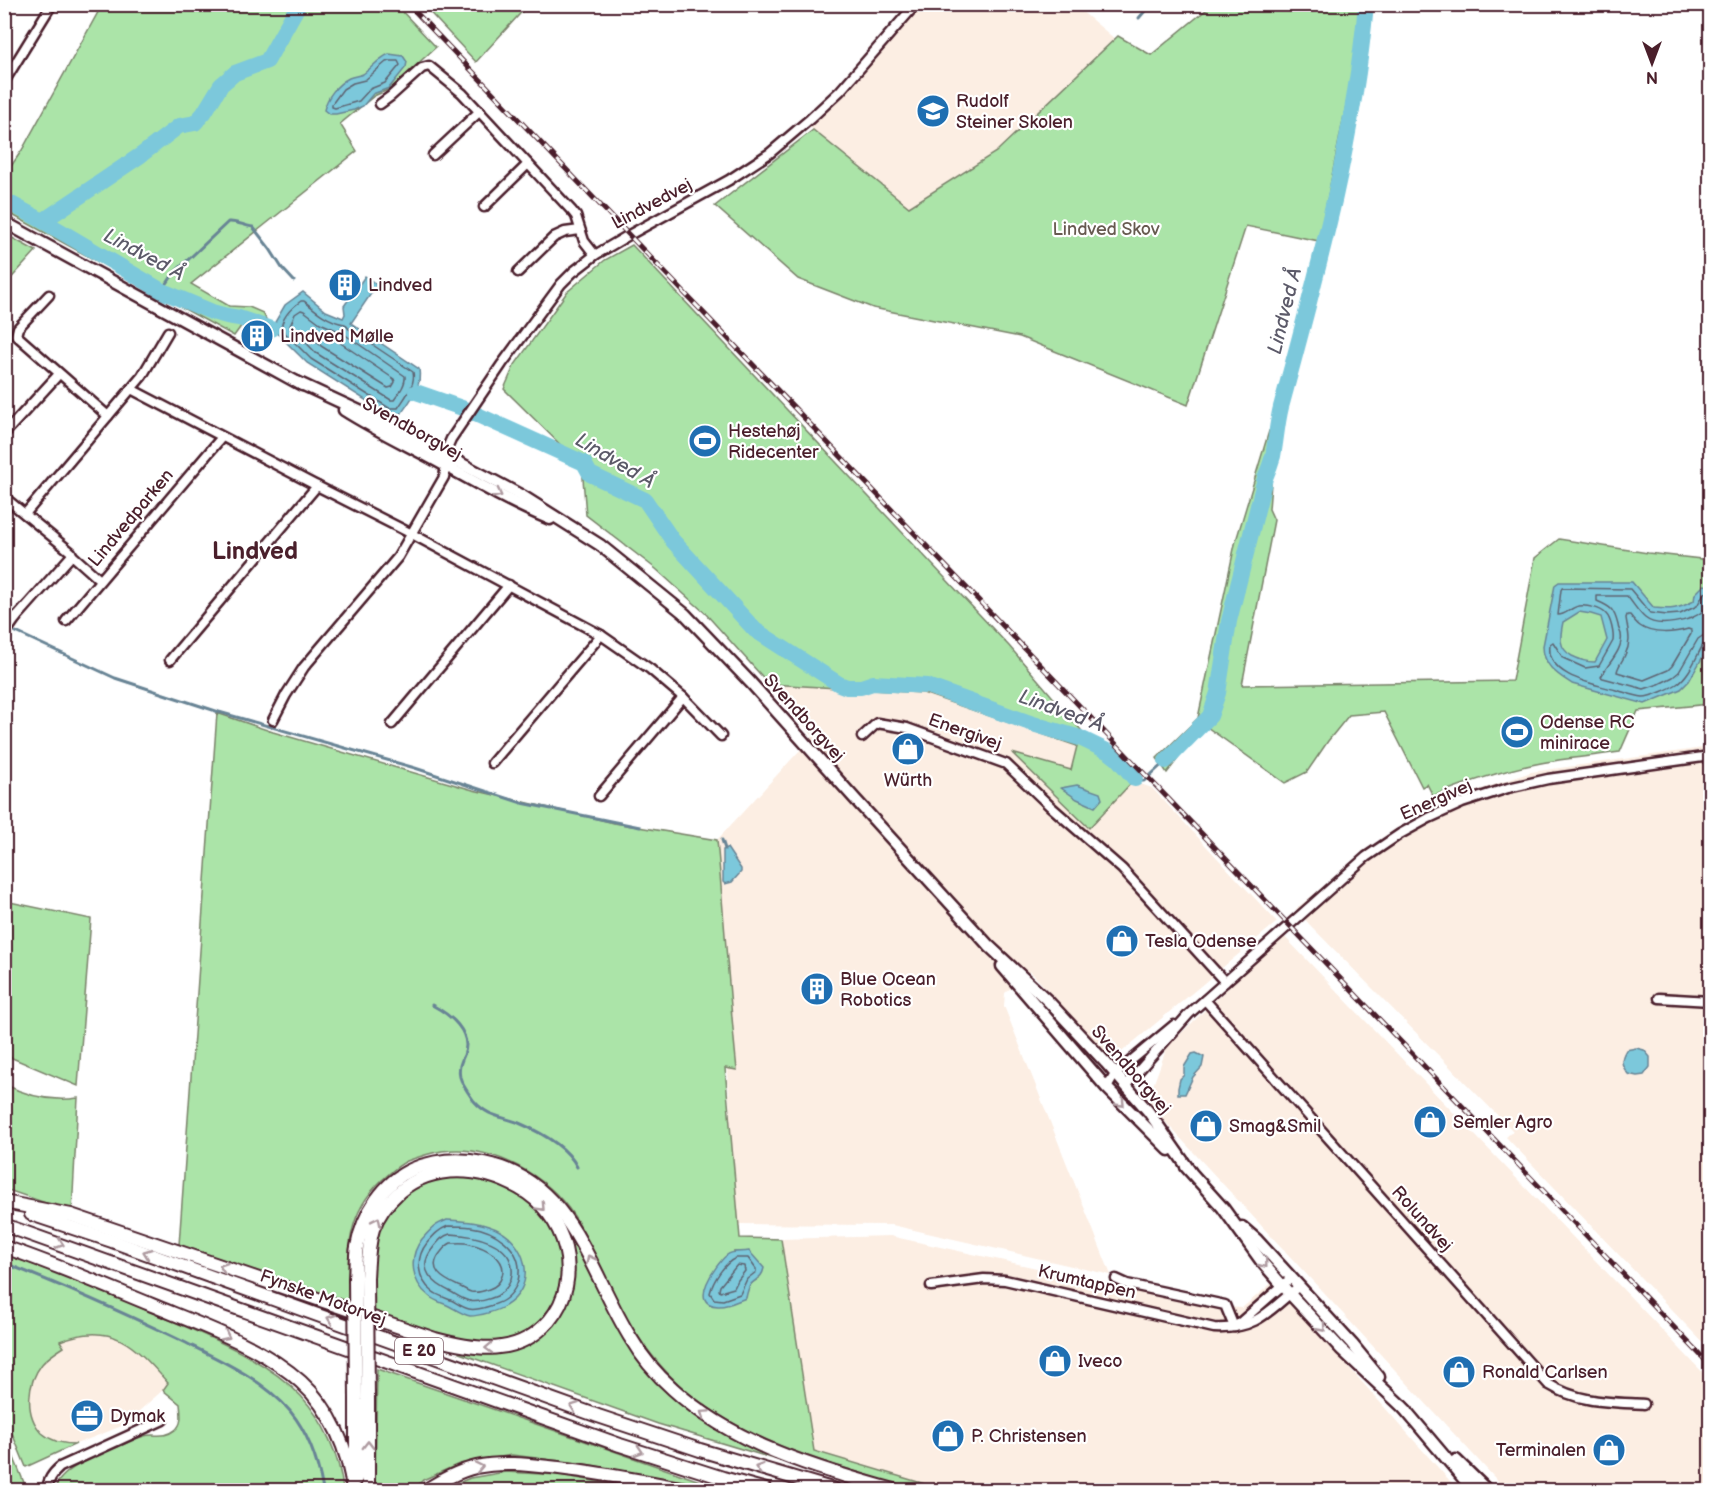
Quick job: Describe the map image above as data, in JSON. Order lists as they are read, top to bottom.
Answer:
{
  "streets": {
    "highway": ["Fynske Motorvej", "E 20"],
    "main road": ["Svendborgvej"],
    "street": [
      "Lindvedvej",
      "Lindvedparken",
      "Energivej",
      "Rolundvej",
      "Krumtappen"
    ]
  },
  "crossings": [
    ["Lindvedvej", "Svendborgvej"],
    ["Svendborgvej", "Energivej"],
    ["Energivej", "Rolundvej"]
  ],
  "districts": ["Lindved"],
  "water": ["Lindved Å"],
  "parks": ["Lindved Skov"],
  "places": {
    "school or university": ["Rudolf Steiner Skolen"],
    "building": ["Lindved", "Lindved Mølle", "Blue Ocean Robotics"],
    "sports": ["Hestehøj Ridecenter", "Odense RC minirace"],
    "shop": [
      "Würth",
      "Tesla Odense",
      "Semler Agro",
      "Smag&Smil",
      "Iveco",
      "Ronald Carlsen",
      "P. Christensen",
      "Terminalen"
    ],
    "office": ["Dymak"]
  },
  "north": "bottom"
}
